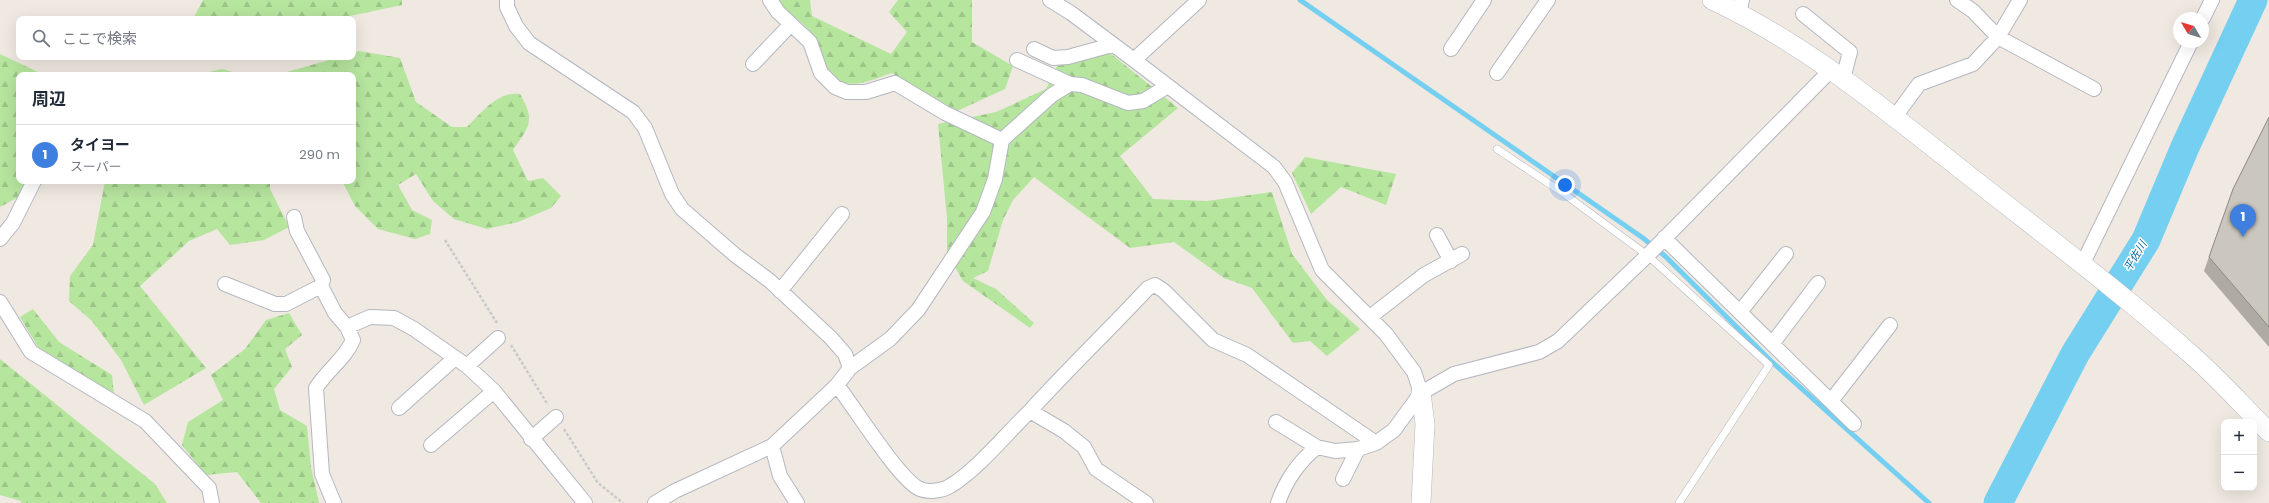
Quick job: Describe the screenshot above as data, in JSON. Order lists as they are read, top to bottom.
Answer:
{
  "water": ["平佐川"],
  "north": "top left",
  "page": {
    "search": "ここで検索",
    "heading": "周辺",
    "list": [
      {
        "mark": "1",
        "name": "タイヨー",
        "note": "スーパー",
        "value": "290 m"
      }
    ],
    "pins": "1",
    "map_buttons": ["+", "−"]
  }
}
